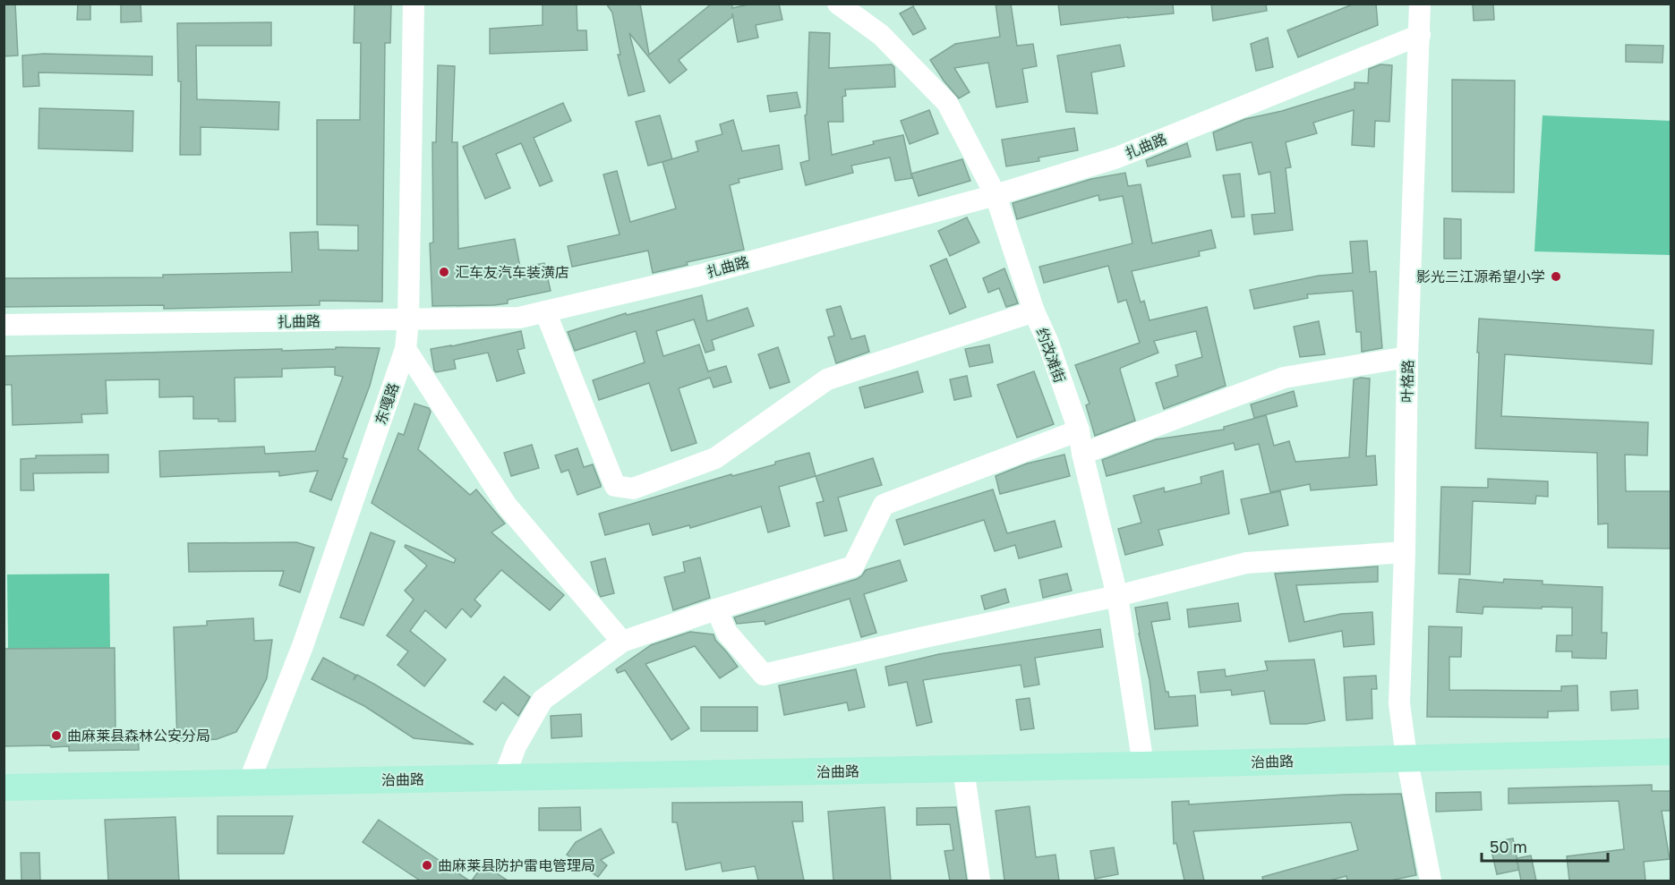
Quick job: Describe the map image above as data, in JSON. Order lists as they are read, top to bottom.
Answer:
{
  "streets": {
    "main road": ["治曲路"],
    "street": [
      "扎曲路",
      "约改滩街",
      "叶格路",
      "东嘎路"
    ]
  },
  "crossings": [
    ["扎曲路", "约改滩街"],
    ["扎曲路", "叶格路"],
    ["扎曲路", "东嘎路"],
    ["约改滩街", "治曲路"],
    ["叶格路", "治曲路"],
    ["东嘎路", "治曲路"]
  ],
  "places": [
    "汇车友汽车装潢店",
    "影光三江源希望小学",
    "曲麻莱县森林公安分局",
    "曲麻莱县防护雷电管理局"
  ],
  "scale_bar": "50 m"
}
